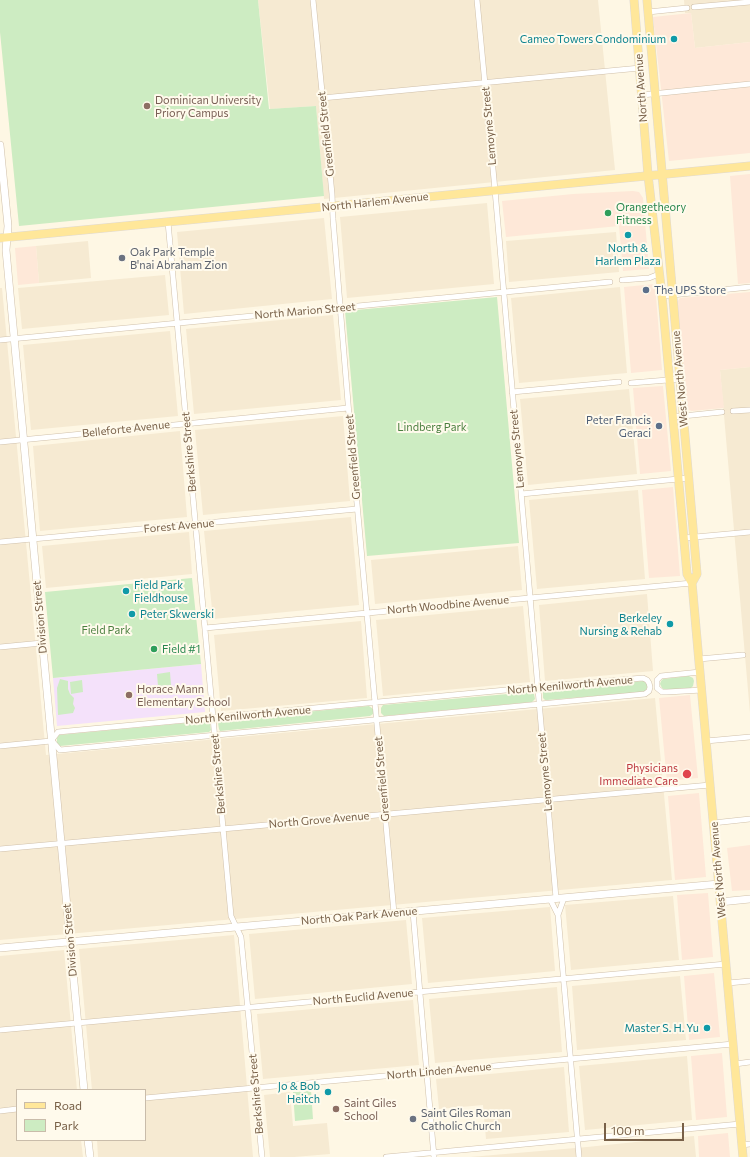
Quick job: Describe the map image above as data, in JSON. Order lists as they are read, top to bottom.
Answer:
{
  "streets": {
    "main road": ["North Avenue", "North Harlem Avenue", "West North Avenue"],
    "street": [
      "Lemoyne Street",
      "Greenfield Street",
      "North Marion Street",
      "Belleforte Avenue",
      "Berkshire Street",
      "Forest Avenue",
      "North Woodbine Avenue",
      "Division Street",
      "North Kenilworth Avenue",
      "North Grove Avenue",
      "North Oak Park Avenue",
      "North Euclid Avenue",
      "North Linden Avenue"
    ]
  },
  "crossings": [
    ["North Avenue", "North Harlem Avenue"],
    ["North Avenue", "West North Avenue"],
    ["Lemoyne Street", "North Harlem Avenue"],
    ["Lemoyne Street", "North Marion Street"],
    ["Lemoyne Street", "North Woodbine Avenue"],
    ["Lemoyne Street", "North Kenilworth Avenue"],
    ["Lemoyne Street", "North Grove Avenue"],
    ["Lemoyne Street", "North Oak Park Avenue"],
    ["Greenfield Street", "North Harlem Avenue"],
    ["Greenfield Street", "North Marion Street"],
    ["Greenfield Street", "Belleforte Avenue"],
    ["Greenfield Street", "Forest Avenue"],
    ["Greenfield Street", "North Woodbine Avenue"],
    ["Greenfield Street", "North Kenilworth Avenue"],
    ["Greenfield Street", "North Grove Avenue"],
    ["Greenfield Street", "North Oak Park Avenue"],
    ["North Harlem Avenue", "West North Avenue"],
    ["North Harlem Avenue", "Berkshire Street"],
    ["North Harlem Avenue", "Division Street"],
    ["North Marion Street", "Berkshire Street"],
    ["North Marion Street", "Division Street"],
    ["West North Avenue", "North Woodbine Avenue"],
    ["West North Avenue", "North Grove Avenue"],
    ["West North Avenue", "North Oak Park Avenue"],
    ["West North Avenue", "North Euclid Avenue"],
    ["West North Avenue", "North Linden Avenue"],
    ["Belleforte Avenue", "Berkshire Street"],
    ["Belleforte Avenue", "Division Street"],
    ["Berkshire Street", "Forest Avenue"],
    ["Berkshire Street", "North Woodbine Avenue"],
    ["Berkshire Street", "North Kenilworth Avenue"],
    ["Berkshire Street", "North Grove Avenue"],
    ["Berkshire Street", "North Oak Park Avenue"],
    ["Berkshire Street", "North Euclid Avenue"],
    ["Berkshire Street", "North Linden Avenue"],
    ["Forest Avenue", "Division Street"],
    ["Division Street", "North Kenilworth Avenue"],
    ["Division Street", "North Grove Avenue"],
    ["Division Street", "North Oak Park Avenue"],
    ["Division Street", "North Euclid Avenue"]
  ],
  "parks": ["Lindberg Park", "Field Park"],
  "places": [
    "Cameo Towers Condominium",
    "Dominican University Priory Campus",
    "Orangetheory Fitness",
    "North & Harlem Plaza",
    "Oak Park Temple B'nai Abraham Zion",
    "The UPS Store",
    "Peter Francis Geraci",
    "Field Park Fieldhouse",
    "Peter Skwerski",
    "Berkeley Nursing & Rehab",
    "Field #1",
    "Horace Mann Elementary School",
    "Physicians Immediate Care",
    "Master S. H. Yu",
    "Jo & Bob Heitch",
    "Saint Giles School",
    "Saint Giles Roman Catholic Church"
  ],
  "legend": ["Road", "Park"],
  "scale_bar": "100 m"
}
